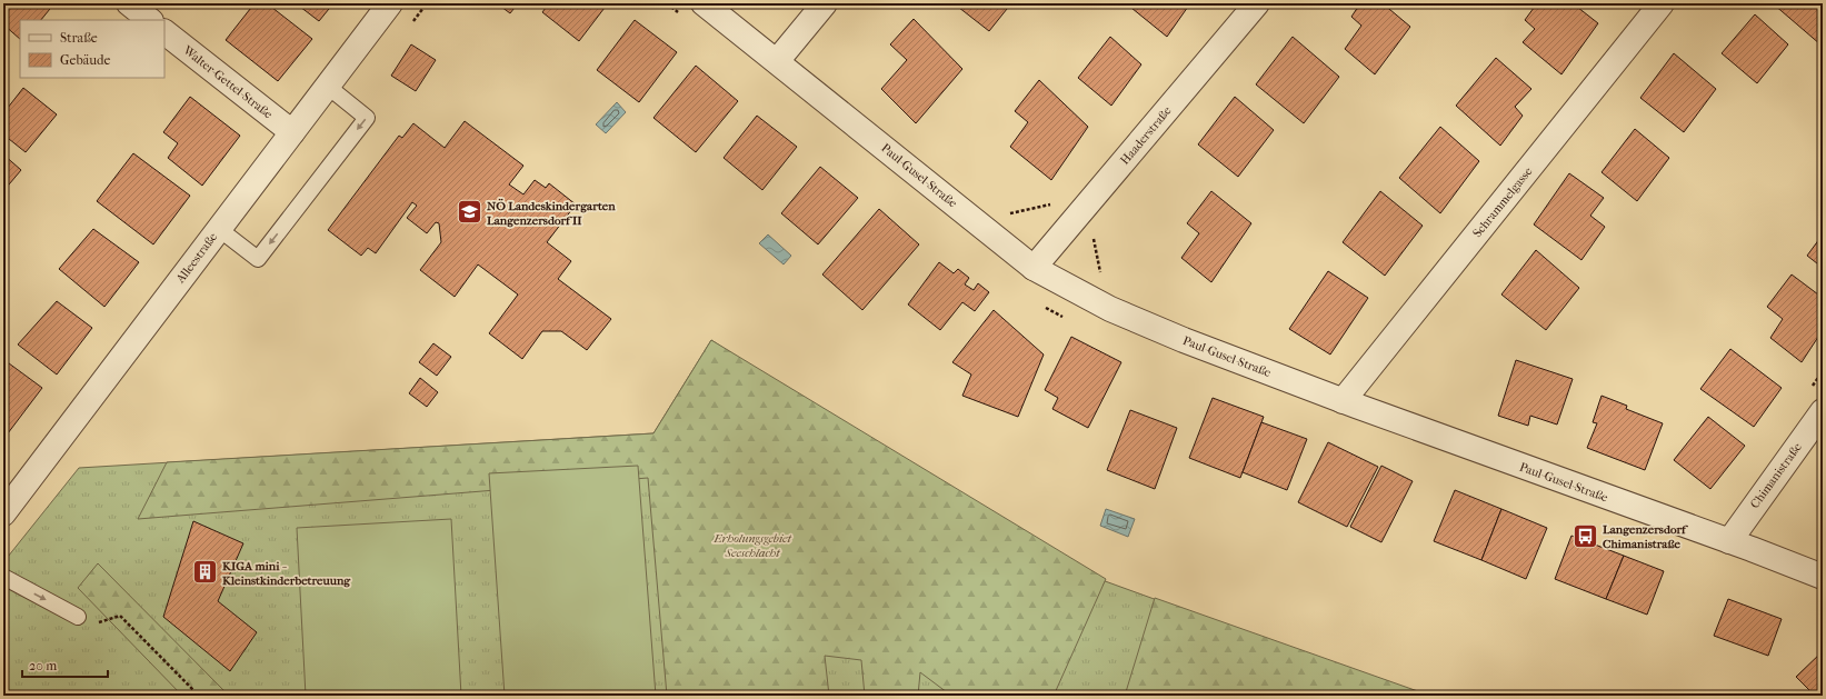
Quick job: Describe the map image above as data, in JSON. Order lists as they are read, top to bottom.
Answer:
{
  "streets": {
    "street": [
      "Walter-Gettel-Straße",
      "Haaderstraße",
      "Paul-Gusel-Straße",
      "Schrammelgasse",
      "Alleestraße",
      "Chimanistraße"
    ]
  },
  "crossings": [
    ["Walter-Gettel-Straße", "Alleestraße"],
    ["Haaderstraße", "Paul-Gusel-Straße"],
    ["Paul-Gusel-Straße", "Schrammelgasse"],
    ["Paul-Gusel-Straße", "Chimanistraße"]
  ],
  "parks": ["Erholungsgebiet Seeschlacht"],
  "places": {
    "school or university": ["NÖ Landeskindergarten Langenzersdorf II"],
    "bus stop": ["Langenzersdorf Chimanistraße"],
    "building": ["KIGA mini - Kleinstkinderbetreuung"]
  },
  "legend": ["Straße", "Gebäude"],
  "scale_bar": "20 m"
}
